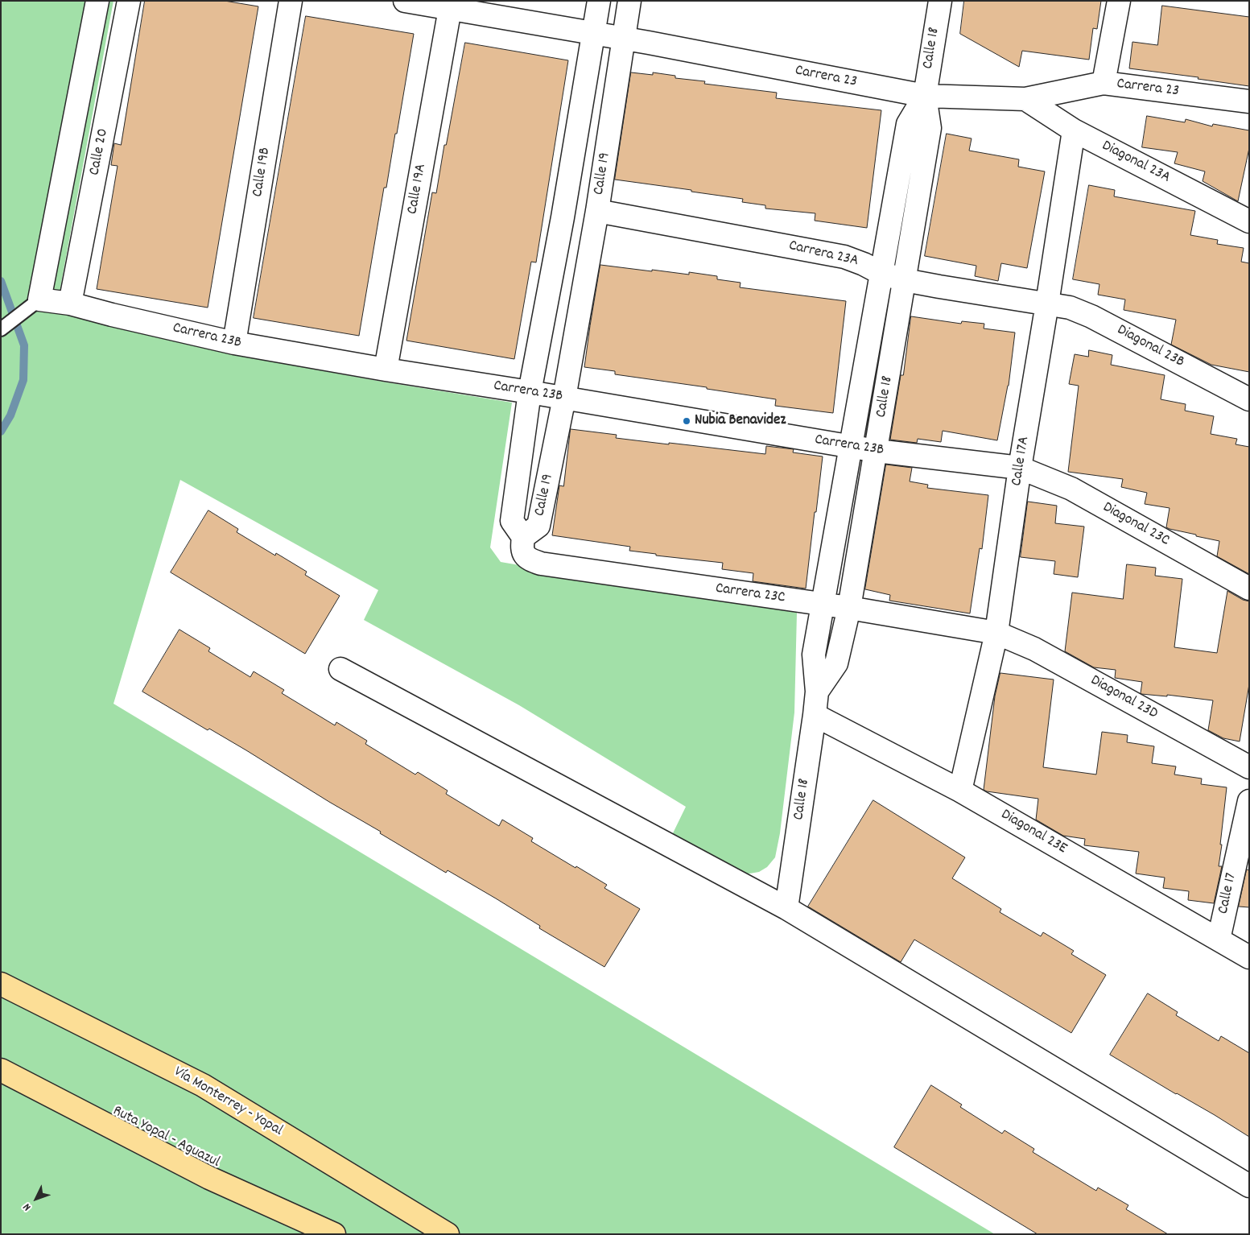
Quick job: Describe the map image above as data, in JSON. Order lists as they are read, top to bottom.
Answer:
{
  "streets": {
    "highway": ["Vía Monterrey - Yopal"],
    "street": [
      "Calle 18",
      "Carrera 23",
      "Calle 20",
      "Diagonal 23A",
      "Calle 19B",
      "Calle 19",
      "Calle 19A",
      "Carrera 23A",
      "Carrera 23B",
      "Diagonal 23B",
      "Calle 17A",
      "Diagonal 23C",
      "Carrera 23C",
      "Diagonal 23D",
      "Diagonal 23E",
      "Calle 17"
    ],
    "lane": ["Ruta Yopal - Aguazul"]
  },
  "crossings": [
    ["Calle 18", "Carrera 23"],
    ["Calle 18", "Carrera 23A"],
    ["Calle 18", "Carrera 23B"],
    ["Calle 18", "Carrera 23C"],
    ["Calle 18", "Diagonal 23E"],
    ["Carrera 23", "Diagonal 23A"],
    ["Carrera 23", "Calle 19"],
    ["Carrera 23", "Calle 19A"],
    ["Calle 20", "Carrera 23B"],
    ["Diagonal 23A", "Calle 17A"],
    ["Calle 19B", "Carrera 23B"],
    ["Calle 19", "Carrera 23A"],
    ["Calle 19", "Carrera 23B"],
    ["Calle 19", "Carrera 23C"],
    ["Calle 19A", "Carrera 23B"],
    ["Carrera 23A", "Diagonal 23B"],
    ["Carrera 23A", "Calle 17A"],
    ["Carrera 23B", "Calle 17A"],
    ["Carrera 23B", "Diagonal 23C"],
    ["Diagonal 23B", "Calle 17A"],
    ["Calle 17A", "Diagonal 23C"],
    ["Calle 17A", "Carrera 23C"],
    ["Calle 17A", "Diagonal 23D"],
    ["Calle 17A", "Diagonal 23E"],
    ["Carrera 23C", "Diagonal 23D"],
    ["Diagonal 23E", "Calle 17"]
  ],
  "places": ["Nubia Benavidez"],
  "north": "bottom left"
}
